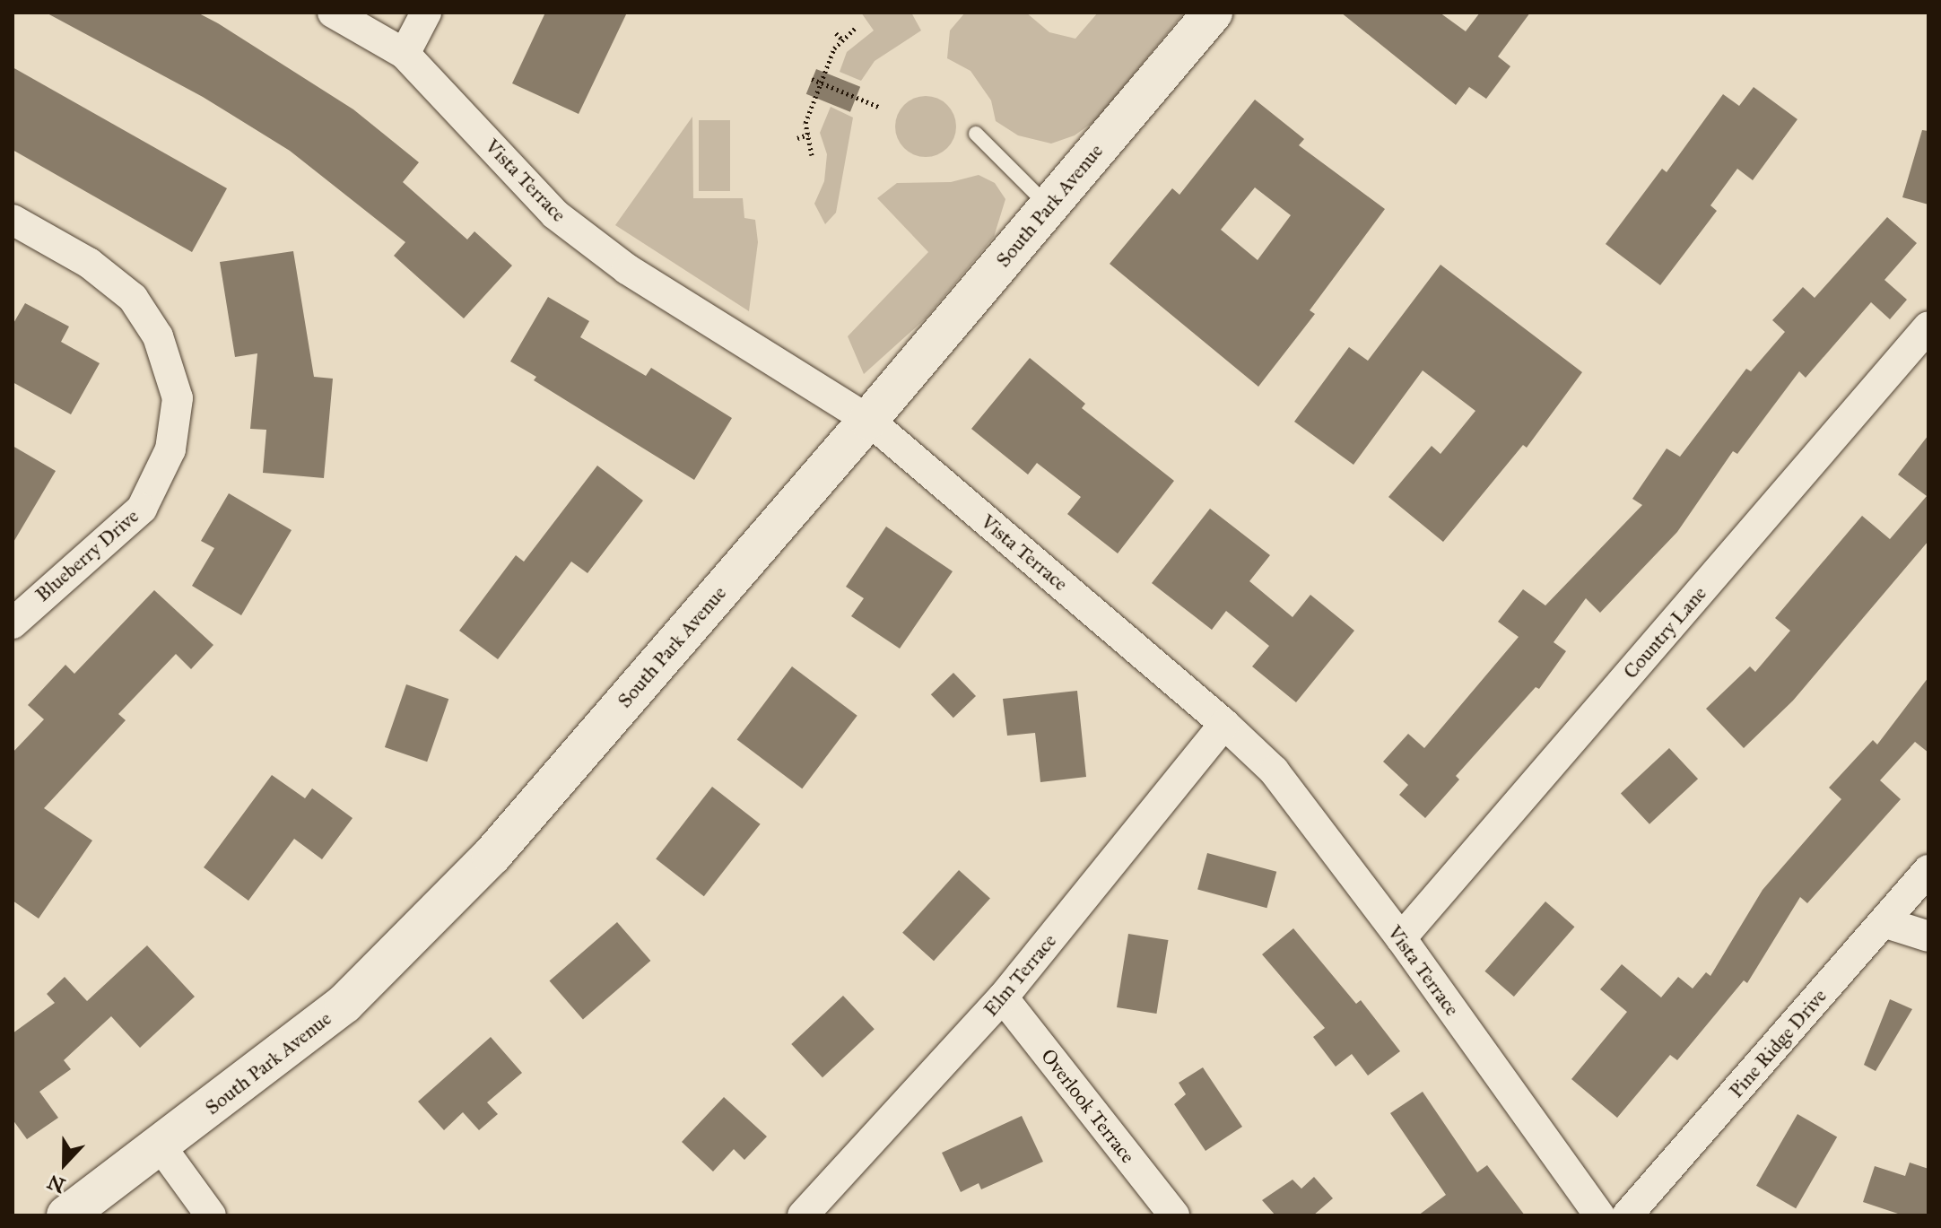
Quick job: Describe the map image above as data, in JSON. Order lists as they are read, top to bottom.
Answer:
{
  "streets": {
    "street": [
      "Vista Terrace",
      "South Park Avenue",
      "Blueberry Drive",
      "Country Lane",
      "Elm Terrace",
      "Pine Ridge Drive",
      "Overlook Terrace"
    ]
  },
  "crossings": [
    ["Vista Terrace", "South Park Avenue"],
    ["Vista Terrace", "Country Lane"],
    ["Vista Terrace", "Elm Terrace"],
    ["Elm Terrace", "Overlook Terrace"]
  ],
  "north": "bottom"
}
